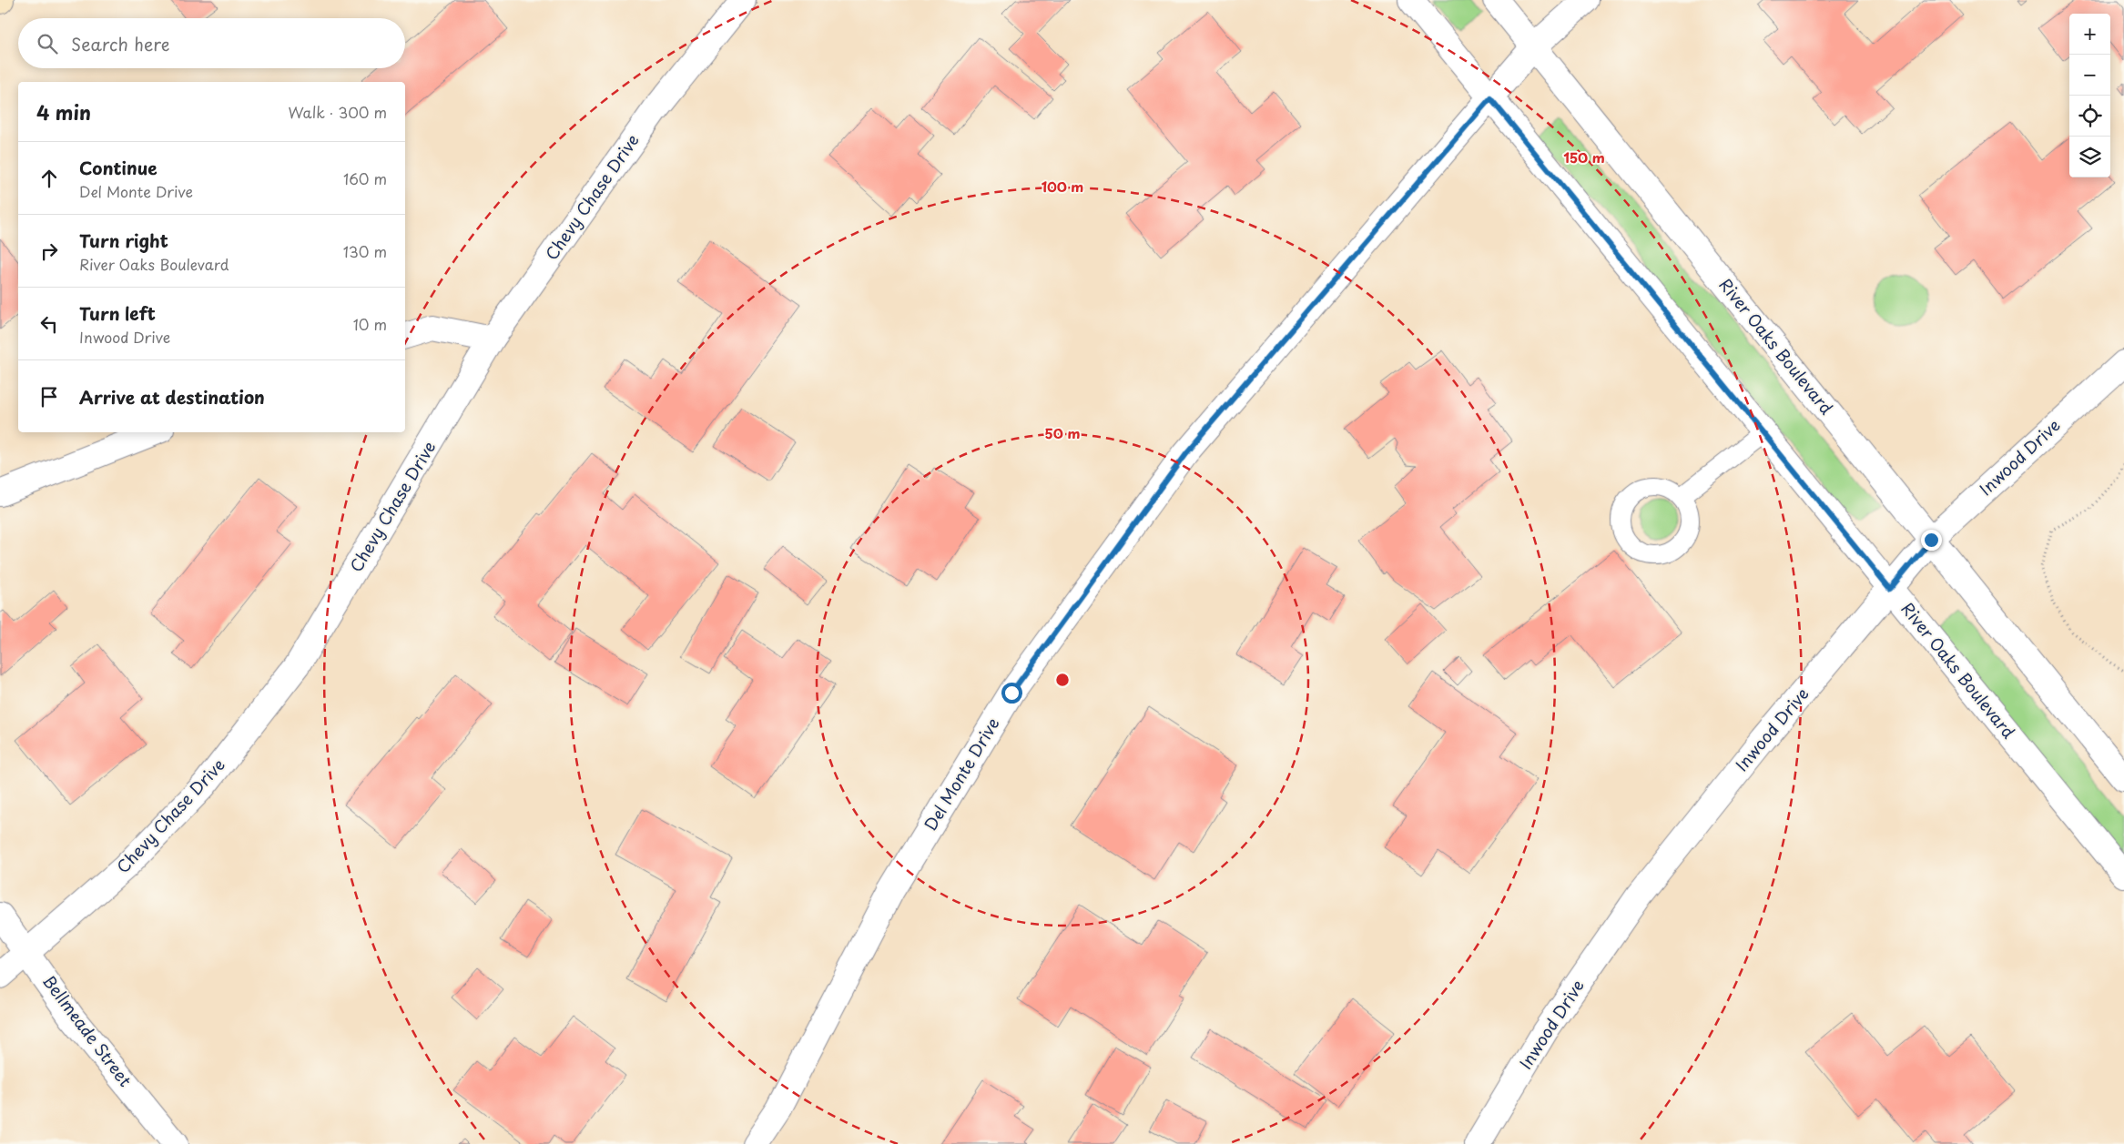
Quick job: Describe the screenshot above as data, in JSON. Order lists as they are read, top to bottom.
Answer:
{
  "streets": {
    "street": [
      "Chevy Chase Drive",
      "River Oaks Boulevard",
      "Inwood Drive",
      "Del Monte Drive",
      "Bellmeade Street"
    ]
  },
  "crossings": [
    ["Chevy Chase Drive", "Bellmeade Street"],
    ["River Oaks Boulevard", "Inwood Drive"],
    ["River Oaks Boulevard", "Del Monte Drive"]
  ],
  "page": {
    "map_buttons": ["+", "−"],
    "search": "Search here",
    "heading": ["4 min", "Walk · 300 m"],
    "list": [
      ["Continue", "Del Monte Drive", "160 m"],
      ["Turn right", "River Oaks Boulevard", "130 m"],
      ["Turn left", "Inwood Drive", "10 m"],
      "Arrive at destination"
    ]
  },
  "rings": ["150 m", "100 m", "50 m"]
}
